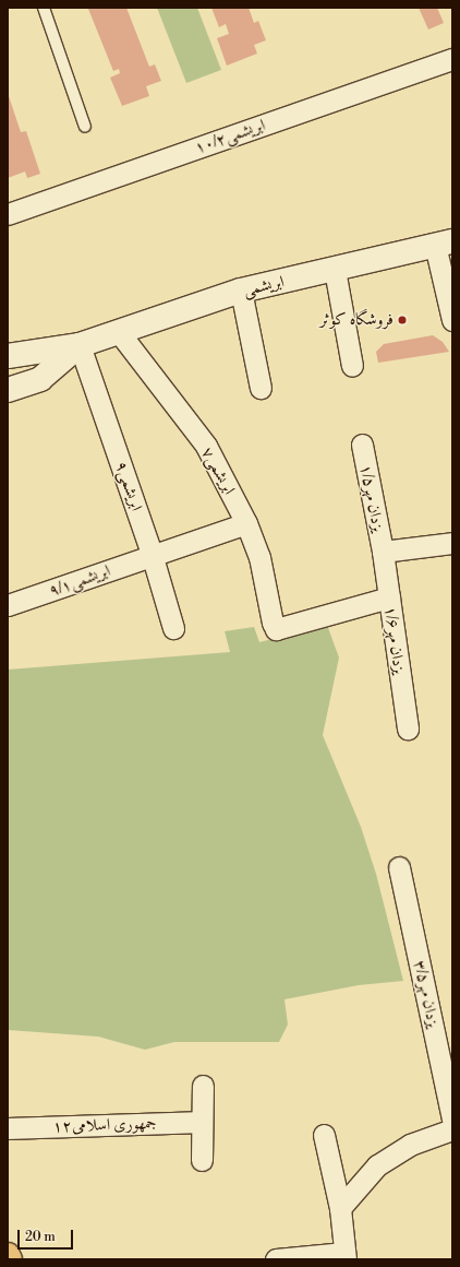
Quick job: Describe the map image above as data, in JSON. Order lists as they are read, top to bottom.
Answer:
{
  "streets": {
    "main road": ["ابریشمی"],
    "street": [
      "۱۰/۲ابریشمی",
      "ابریشمی۷",
      "ابریشمی۹",
      "۱/۵یزدان مهر",
      "۹/۱ابریشمی",
      "۱/۶یزدان مهر",
      "۳/۵یزدان مهر",
      "جمهوری اسلامی۱۲"
    ]
  },
  "crossings": [
    ["ابریشمی", "ابریشمی۷"],
    ["ابریشمی", "ابریشمی۹"],
    ["ابریشمی۷", "۹/۱ابریشمی"],
    ["ابریشمی۷", "۱/۶یزدان مهر"],
    ["ابریشمی۹", "۹/۱ابریشمی"],
    ["۱/۵یزدان مهر", "۱/۶یزدان مهر"]
  ],
  "places": ["فروشگاه کوثر"],
  "scale_bar": "20 m"
}
